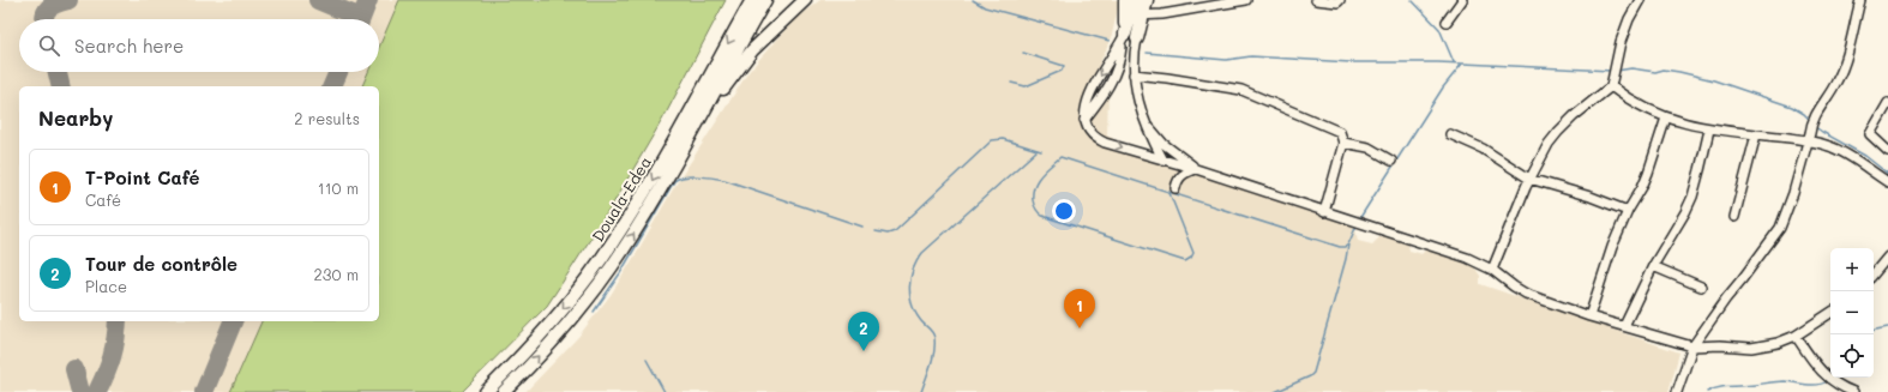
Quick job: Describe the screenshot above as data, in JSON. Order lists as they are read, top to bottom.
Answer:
{
  "streets": {
    "highway": ["Douala-Edea"]
  },
  "page": {
    "search": "Search here",
    "heading": ["Nearby", "2 results"],
    "list": [
      {
        "mark": "1",
        "name": "T-Point Café",
        "note": "Café",
        "value": "110 m"
      },
      {
        "mark": "2",
        "name": "Tour de contrôle",
        "note": "Place",
        "value": "230 m"
      }
    ],
    "map_buttons": ["+", "−"],
    "pins": ["1", "2"]
  }
}
